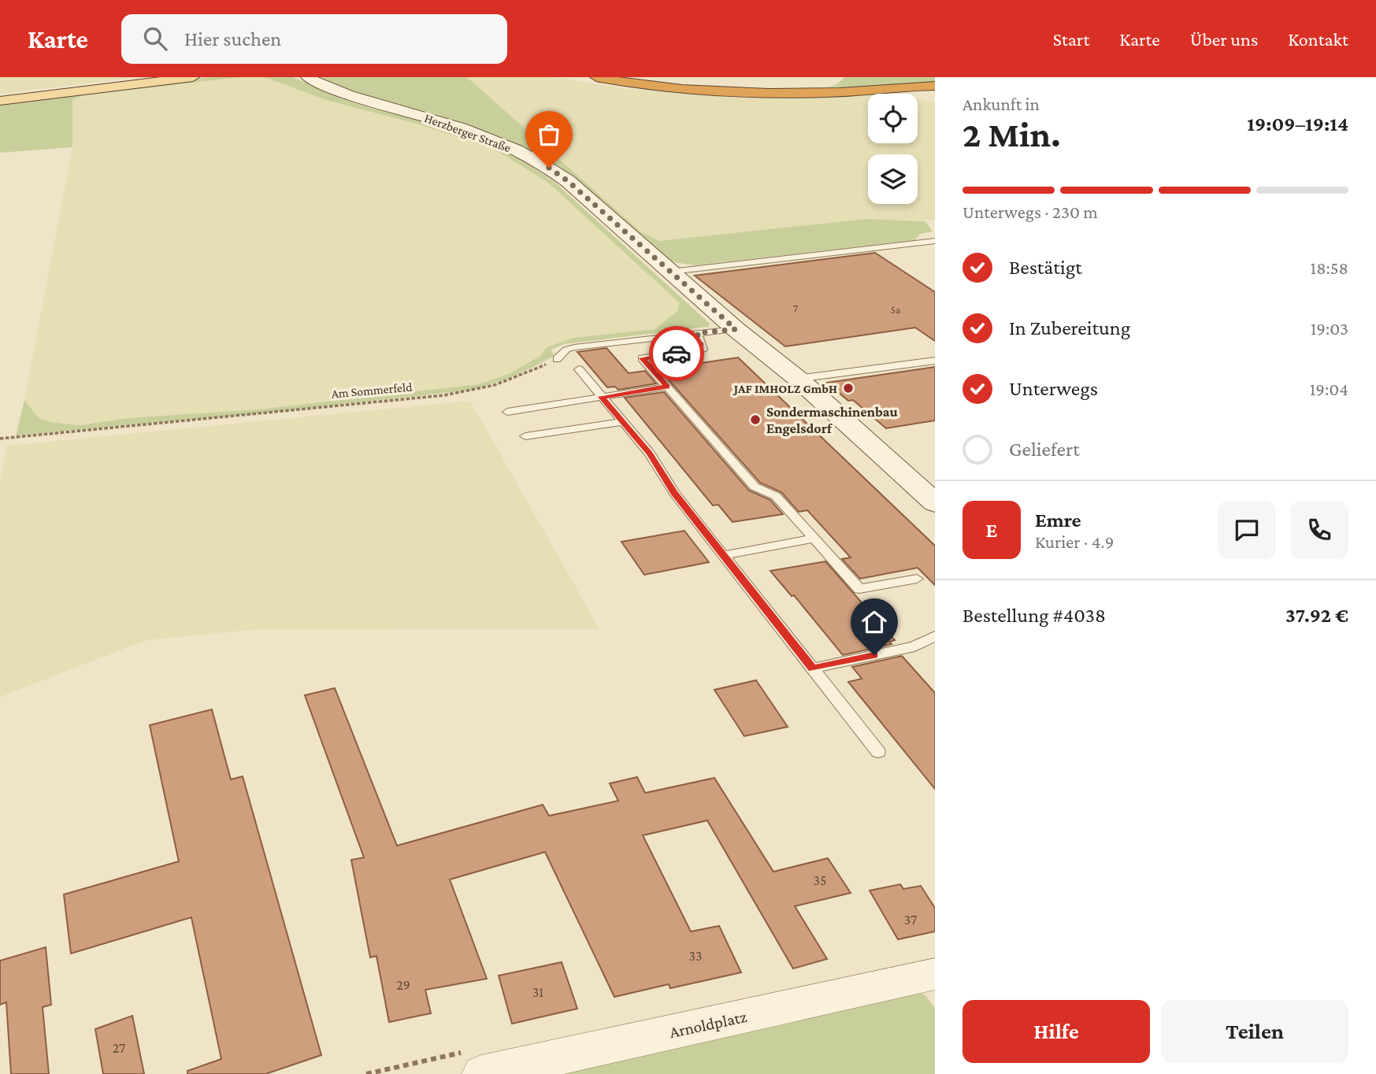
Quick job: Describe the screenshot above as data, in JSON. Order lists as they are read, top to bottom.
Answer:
{
  "streets": {
    "main road": ["Herzberger Straße"],
    "street": ["Arnoldplatz"],
    "path": ["Am Sommerfeld"]
  },
  "places": ["JAF IMHOLZ GmbH", "Sondermaschinenbau Engelsdorf"],
  "house_numbers": [
    "7",
    "5a",
    "35",
    "37",
    "33",
    "29",
    "31",
    "27"
  ],
  "page": {
    "header": "Karte",
    "search": "Hier suchen",
    "nav": [
      "Start",
      "Karte",
      "Über uns",
      "Kontakt"
    ],
    "heading": ["2 Min.", "Ankunft in", "19:09–19:14"],
    "panel": [
      "Emre",
      "Kurier · 4.9",
      "Bestellung #4038",
      "37.92 €"
    ],
    "bar": "Unterwegs · 230 m",
    "list": [
      ["Bestätigt", "18:58"],
      ["In Zubereitung", "19:03"],
      ["Unterwegs", "19:04"],
      "Geliefert"
    ],
    "round": "E",
    "buttons": ["Hilfe", "Teilen"]
  }
}
